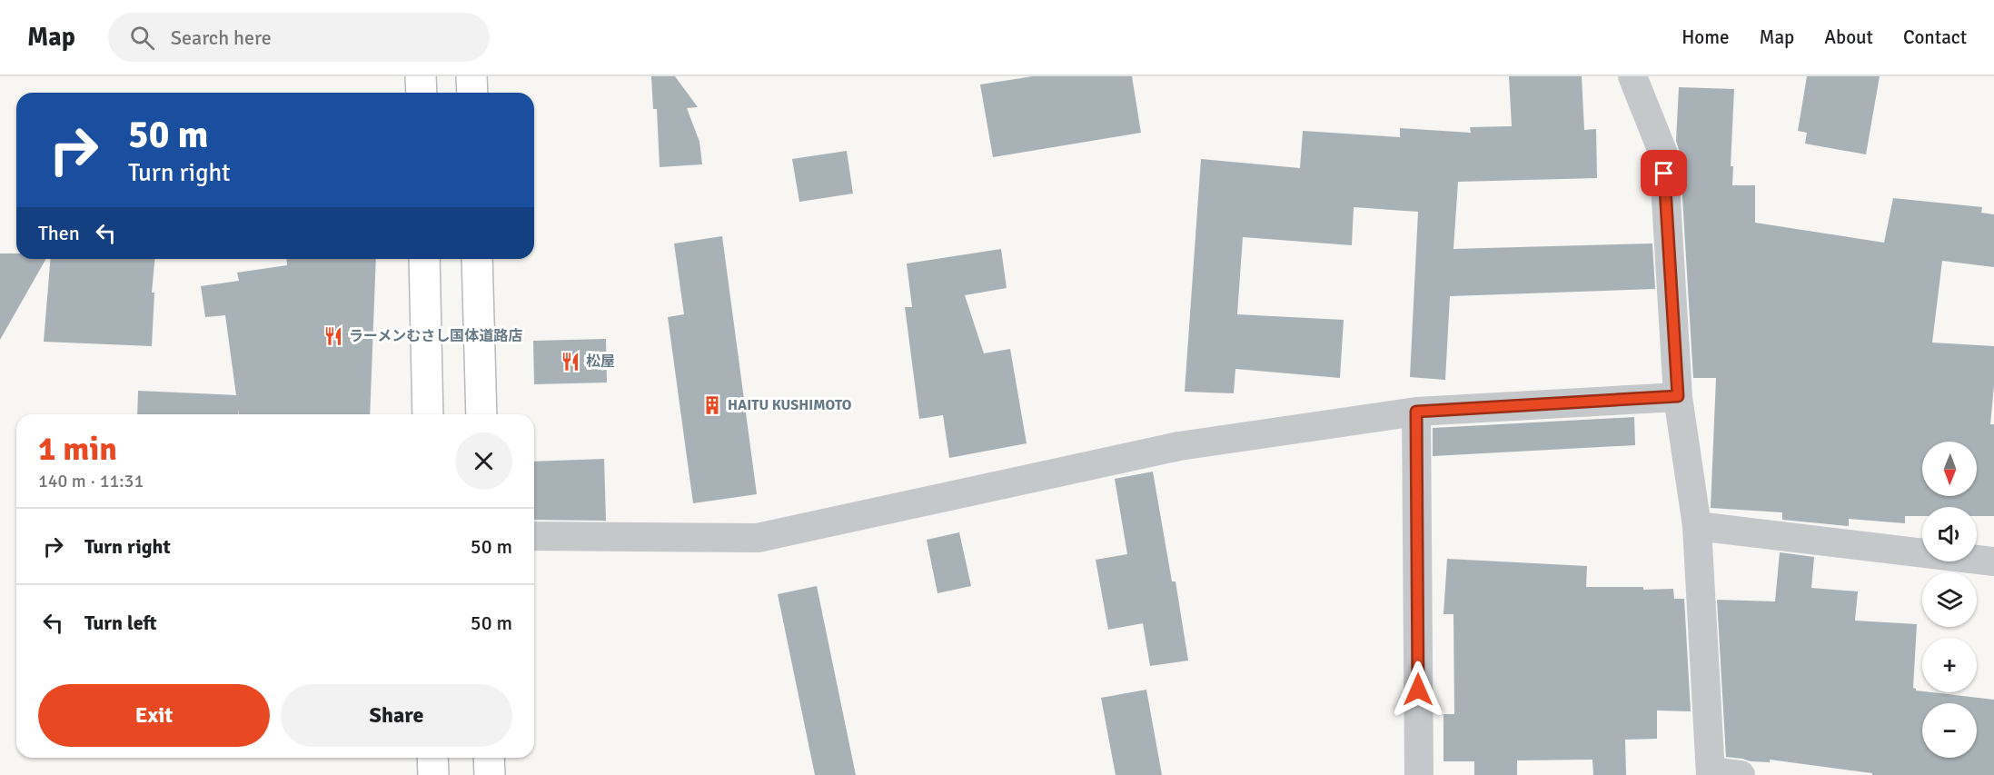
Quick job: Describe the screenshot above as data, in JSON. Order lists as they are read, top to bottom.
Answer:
{
  "places": {
    "restaurant": ["ラーメンむさし国体道路店", "松屋"],
    "building": ["HAITU KUSHIMOTO"]
  },
  "north": "bottom",
  "page": {
    "header": "Map",
    "search": "Search here",
    "nav": [
      "Home",
      "Map",
      "About",
      "Contact"
    ],
    "turn": ["50 m", "Turn right"],
    "then": "Then",
    "heading": ["1 min", "140 m · 11:31"],
    "map_buttons": ["+", "−"],
    "list": [
      {
        "name": "Turn right",
        "value": "50 m"
      },
      {
        "name": "Turn left",
        "value": "50 m"
      }
    ],
    "buttons": ["Exit", "Share"]
  }
}
